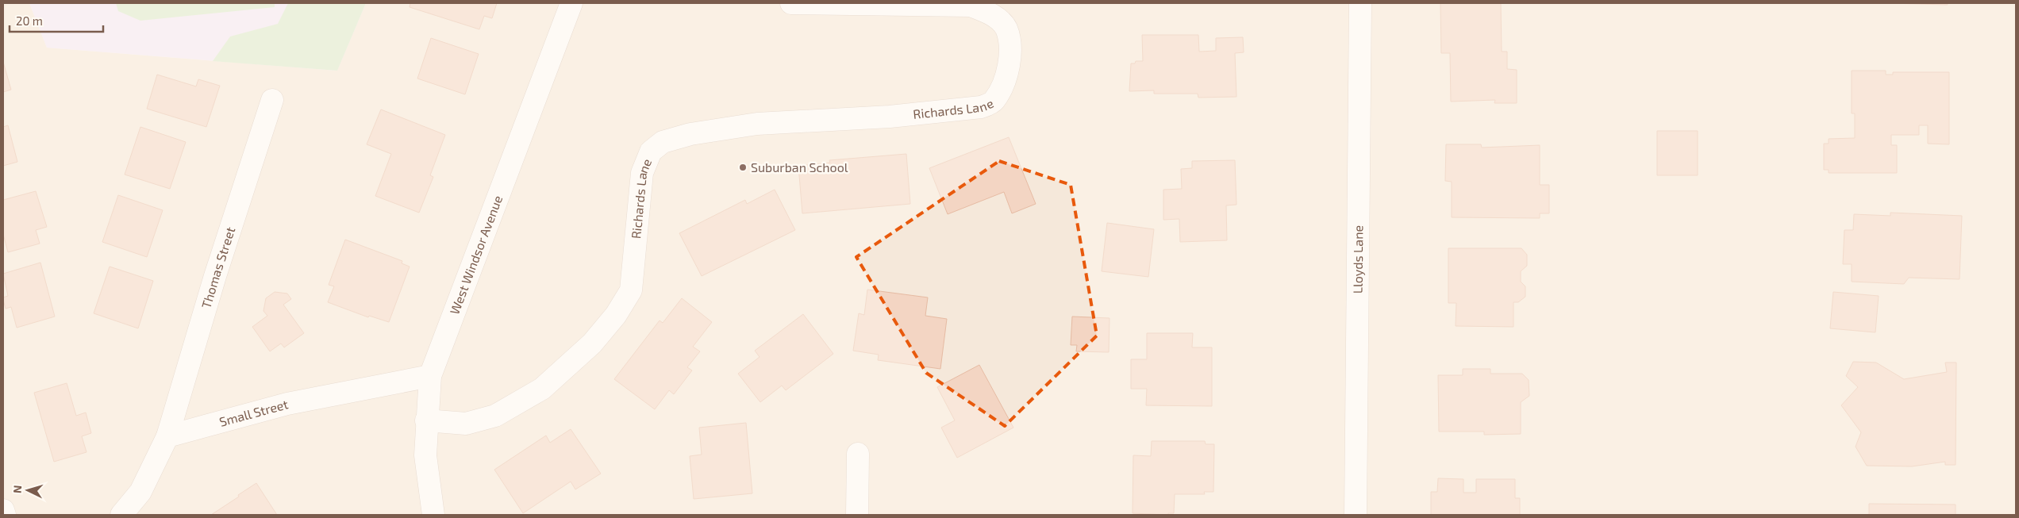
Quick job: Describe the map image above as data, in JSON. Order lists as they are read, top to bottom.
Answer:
{
  "streets": {
    "street": [
      "Richards Lane",
      "West Windsor Avenue",
      "Lloyds Lane",
      "Thomas Street",
      "Small Street"
    ]
  },
  "crossings": [
    ["Richards Lane", "West Windsor Avenue"],
    ["West Windsor Avenue", "Small Street"],
    ["Thomas Street", "Small Street"]
  ],
  "places": ["Suburban School"],
  "scale_bar": "20 m",
  "north": "left"
}
